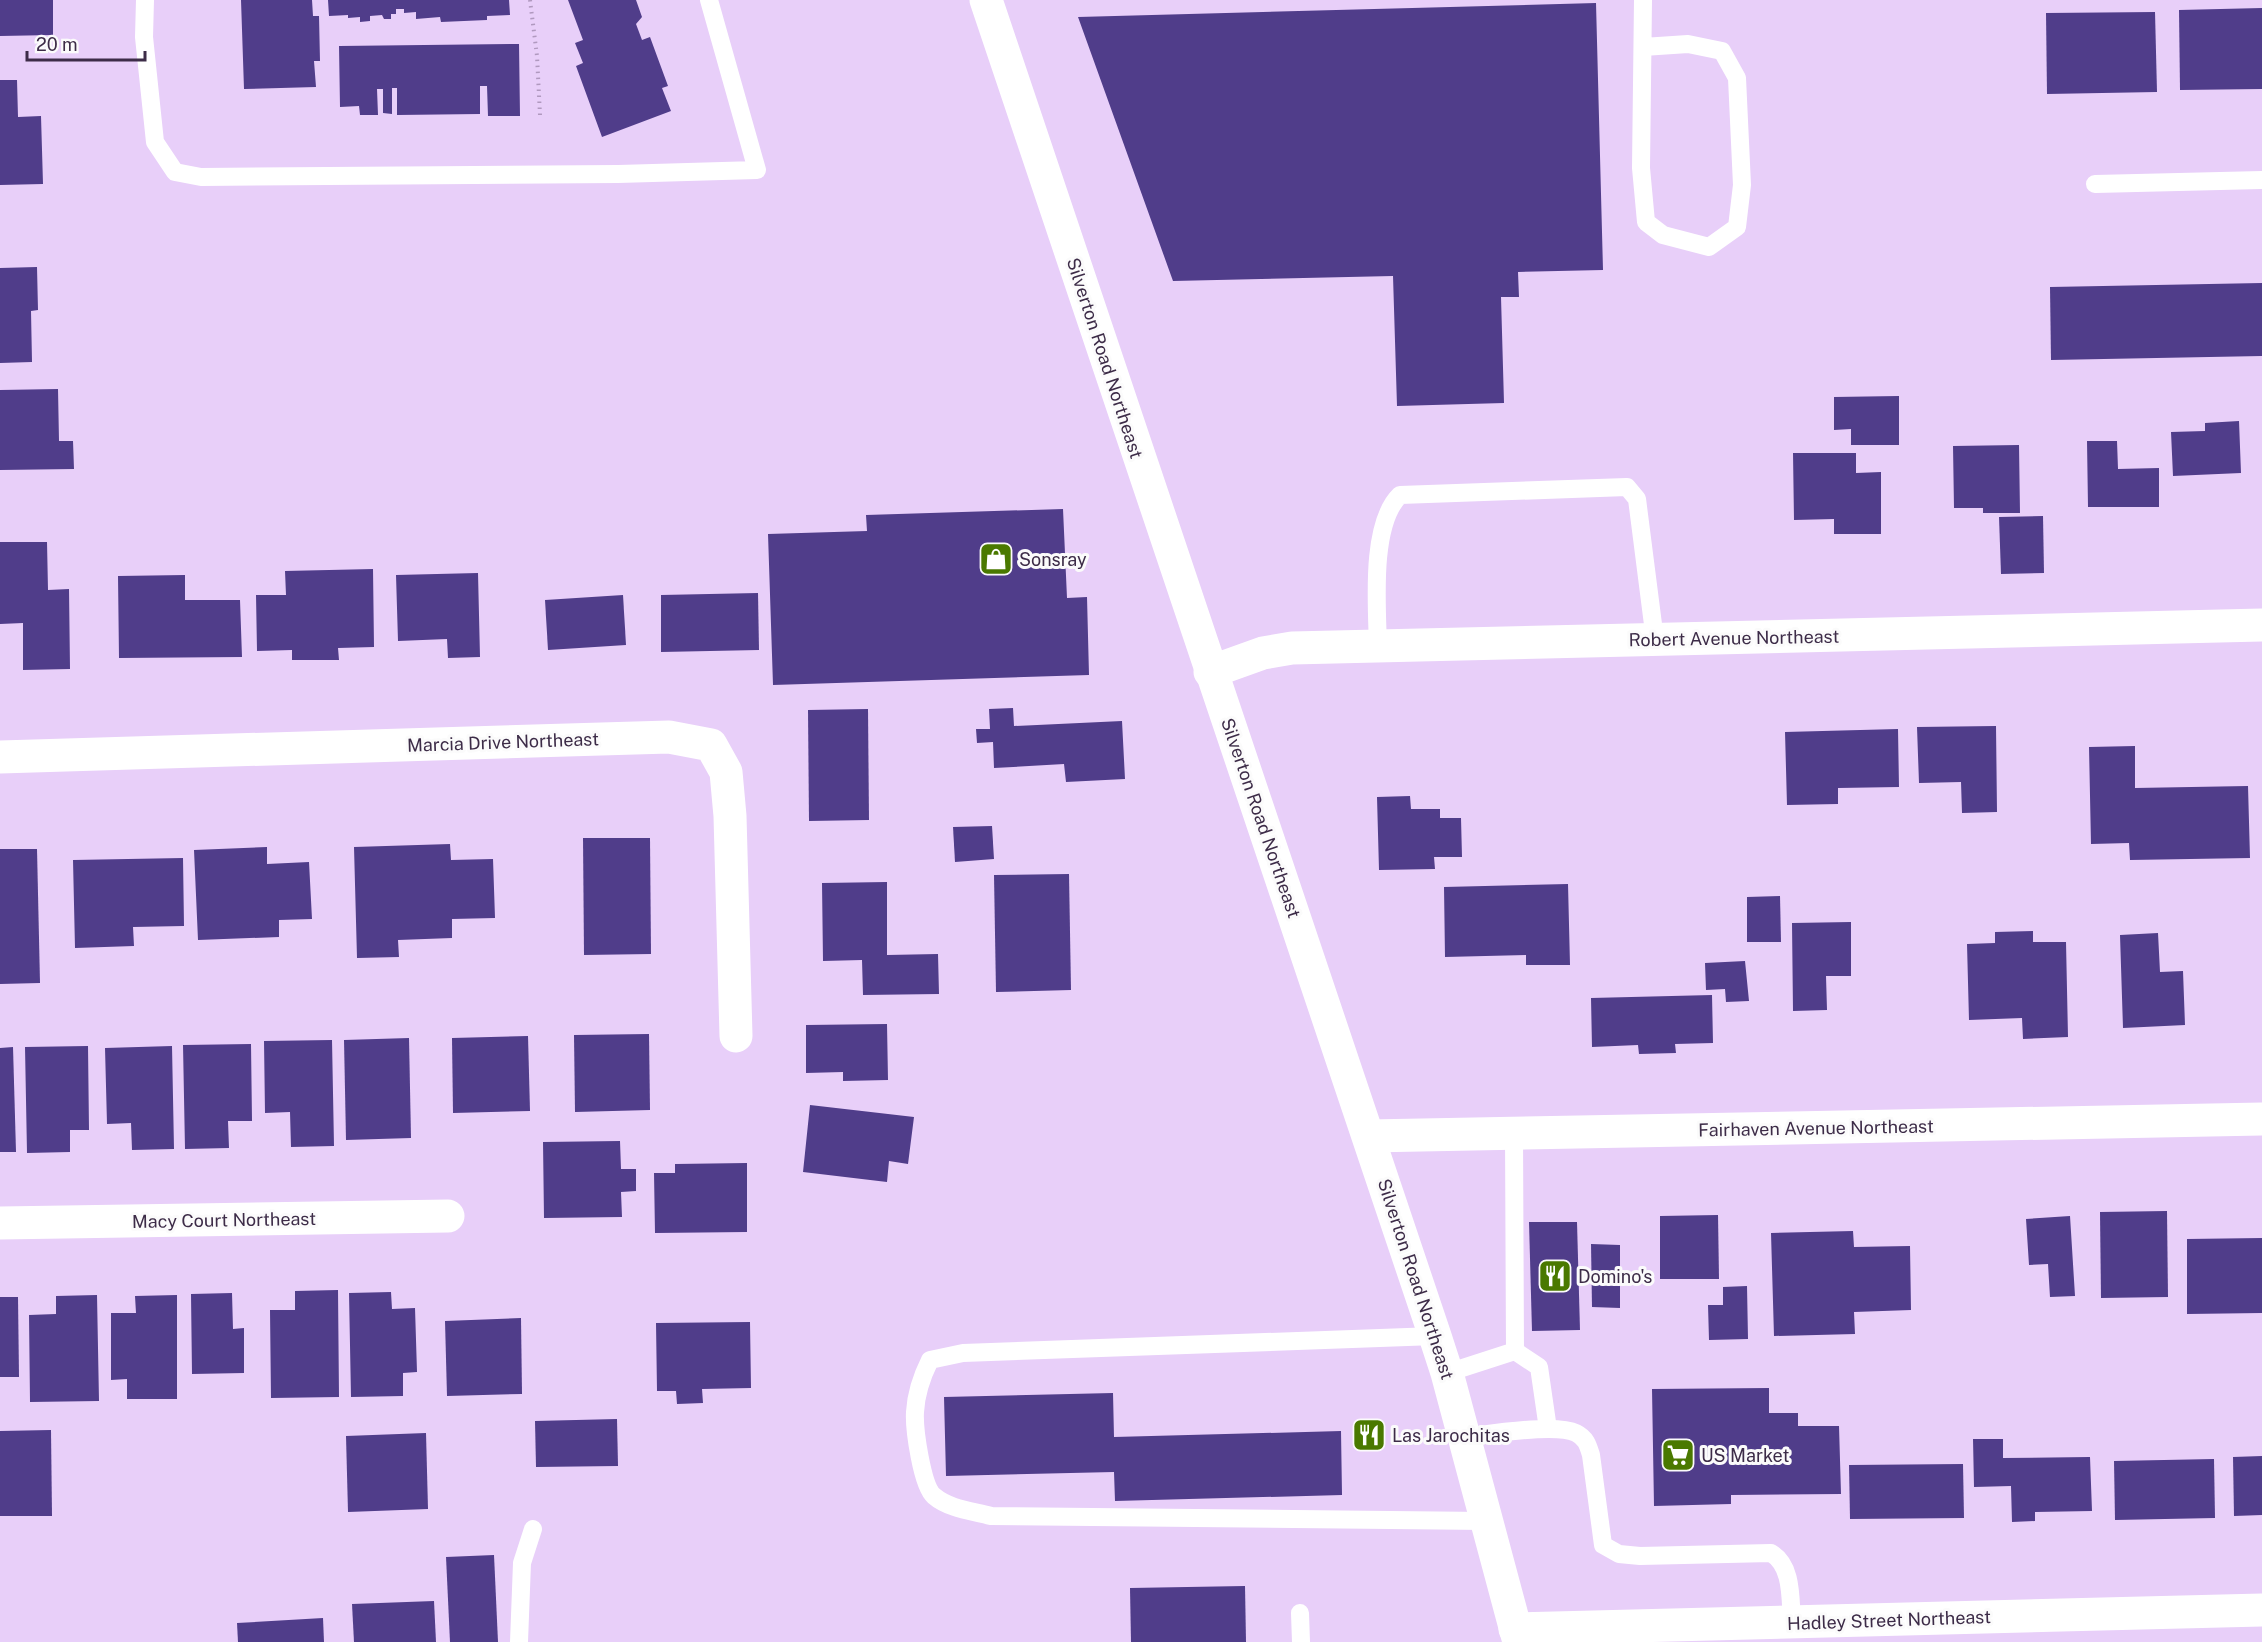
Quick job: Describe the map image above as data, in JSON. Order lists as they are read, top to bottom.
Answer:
{
  "streets": {
    "street": [
      "Silverton Road Northeast",
      "Robert Avenue Northeast",
      "Marcia Drive Northeast",
      "Fairhaven Avenue Northeast",
      "Macy Court Northeast",
      "Hadley Street Northeast"
    ]
  },
  "crossings": [
    ["Silverton Road Northeast", "Robert Avenue Northeast"],
    ["Silverton Road Northeast", "Fairhaven Avenue Northeast"],
    ["Silverton Road Northeast", "Hadley Street Northeast"]
  ],
  "places": {
    "shop": ["Sonsray"],
    "restaurant": ["Domino's", "Las Jarochitas"],
    "supermarket": ["US Market"]
  },
  "scale_bar": "20 m"
}
